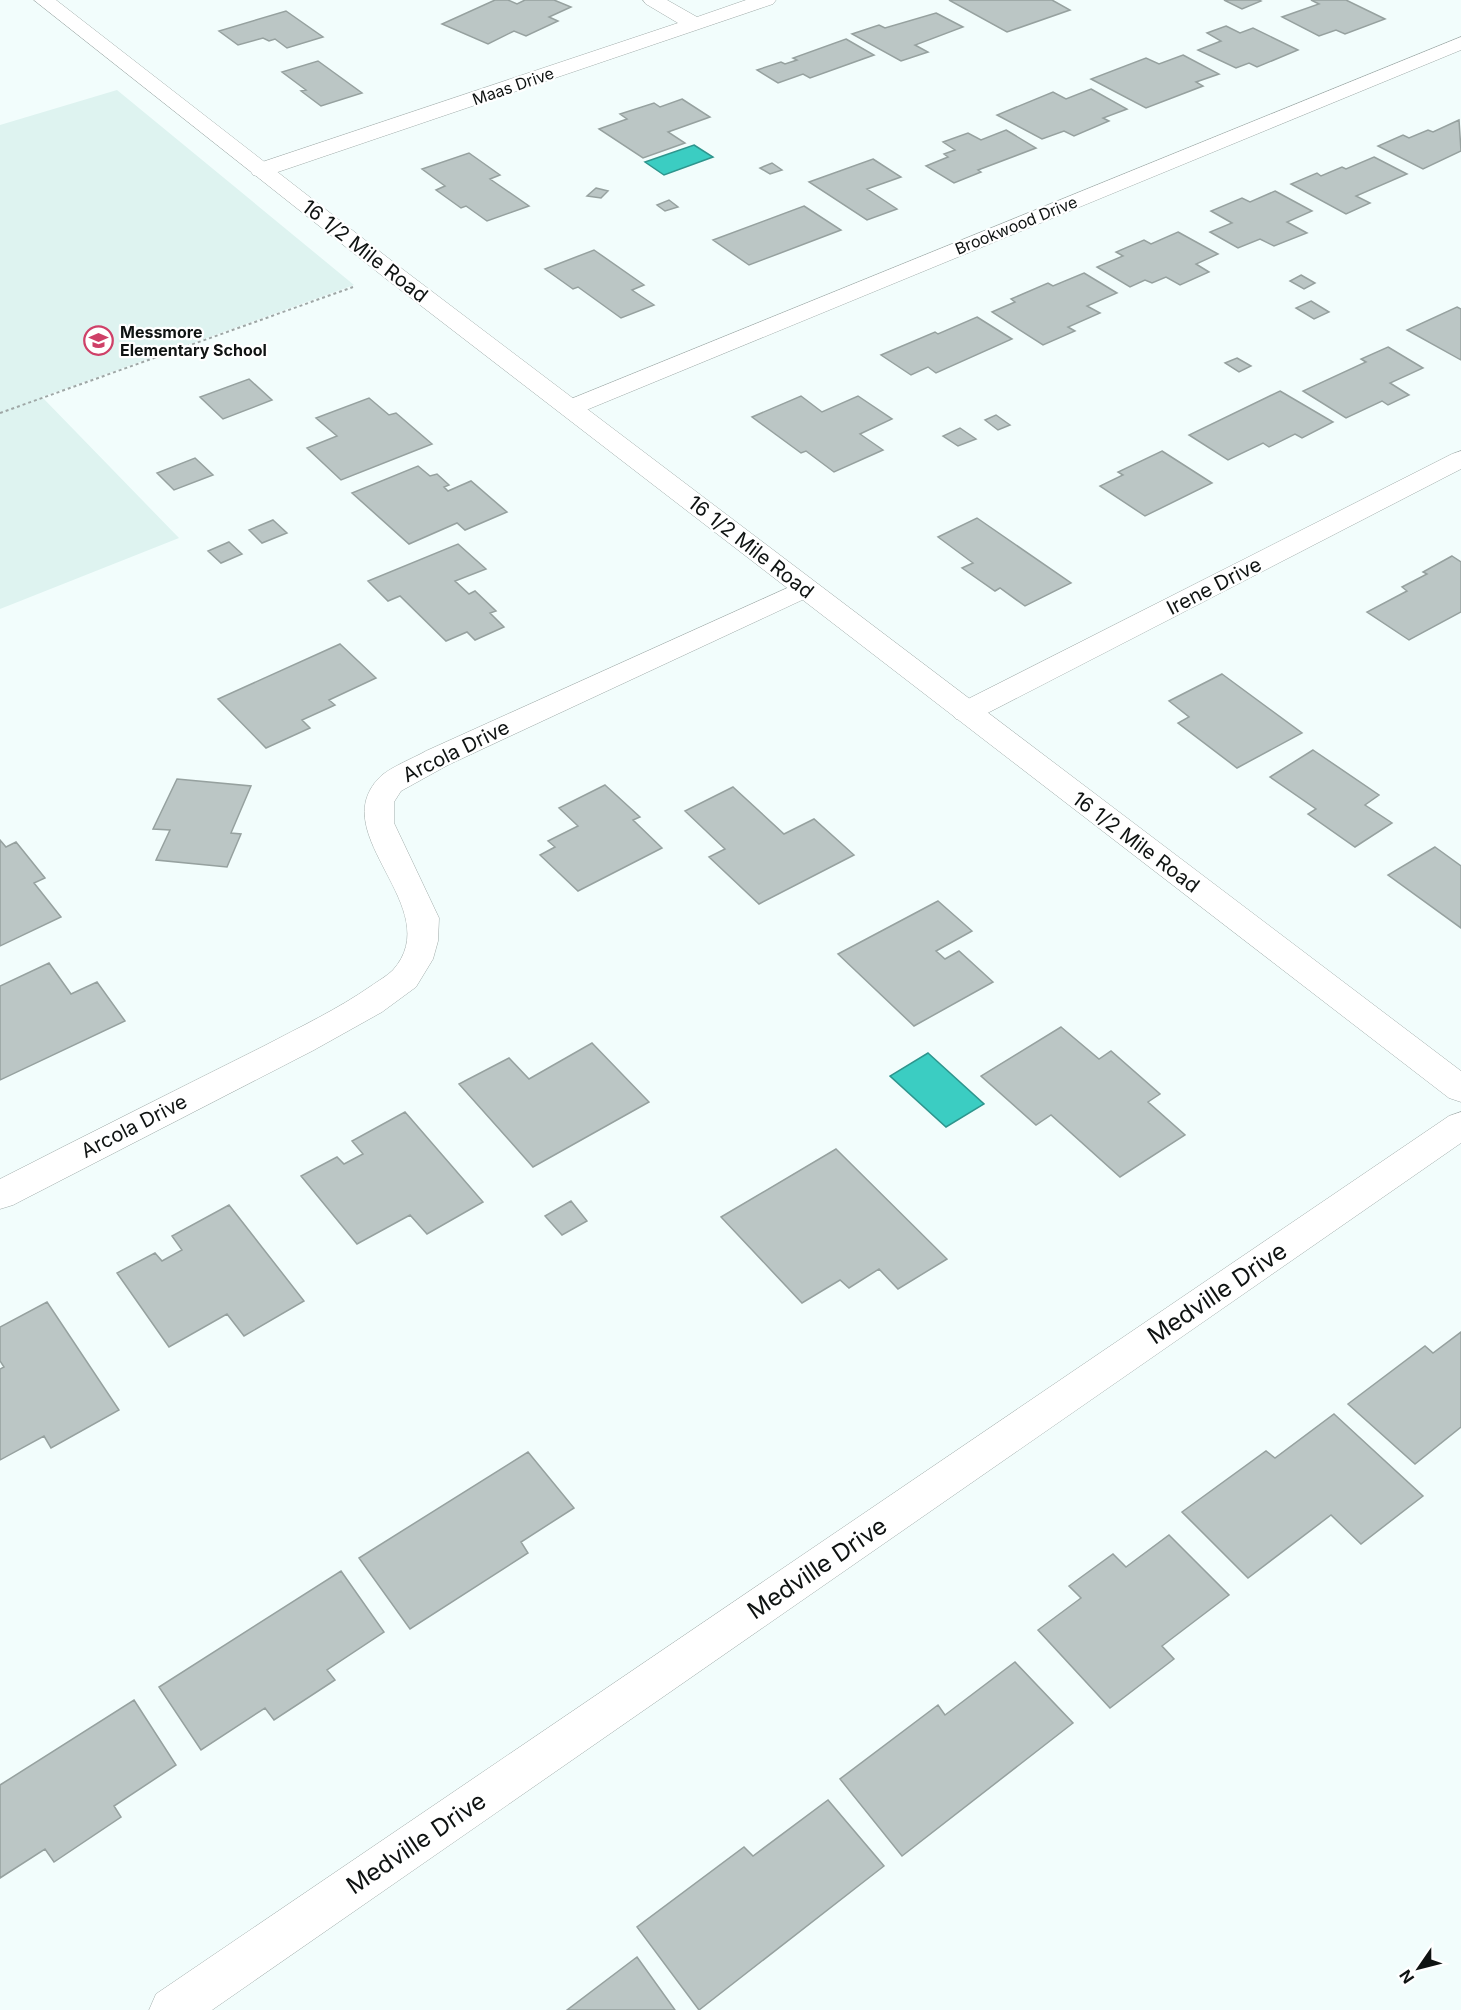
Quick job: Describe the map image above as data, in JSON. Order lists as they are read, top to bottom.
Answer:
{
  "streets": {
    "street": [
      "Maas Drive",
      "Brookwood Drive",
      "16 1/2 Mile Road",
      "Irene Drive",
      "Arcola Drive",
      "Medville Drive"
    ]
  },
  "crossings": [
    ["Maas Drive", "16 1/2 Mile Road"],
    ["Brookwood Drive", "16 1/2 Mile Road"],
    ["16 1/2 Mile Road", "Irene Drive"],
    ["16 1/2 Mile Road", "Arcola Drive"]
  ],
  "places": {
    "school or university": ["Messmore Elementary School"]
  },
  "north": "bottom left"
}
